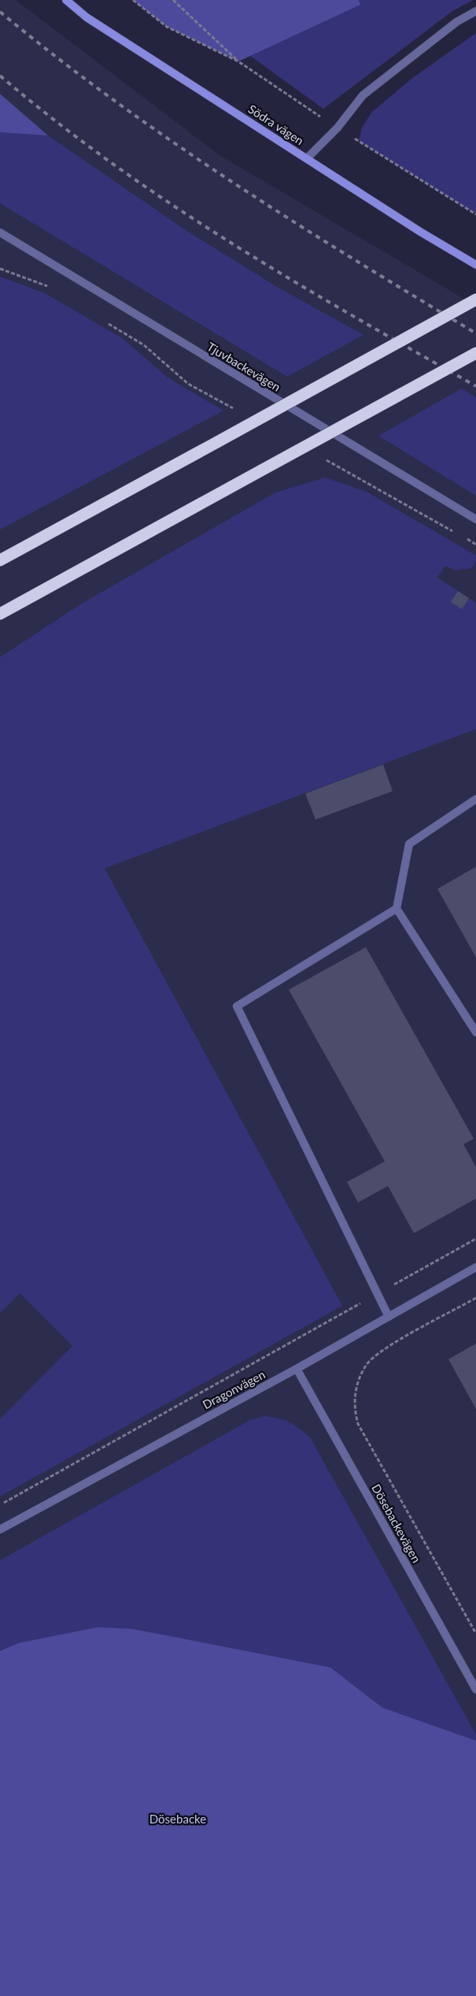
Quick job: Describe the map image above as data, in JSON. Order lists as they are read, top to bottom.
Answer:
{
  "streets": {
    "main road": ["Södra vägen"],
    "street": ["Tjuvbackevägen", "Dragonvägen", "Dösebackevägen"]
  },
  "crossings": [
    ["Dragonvägen", "Dösebackevägen"]
  ],
  "parks": ["Dösebacke"]
}
